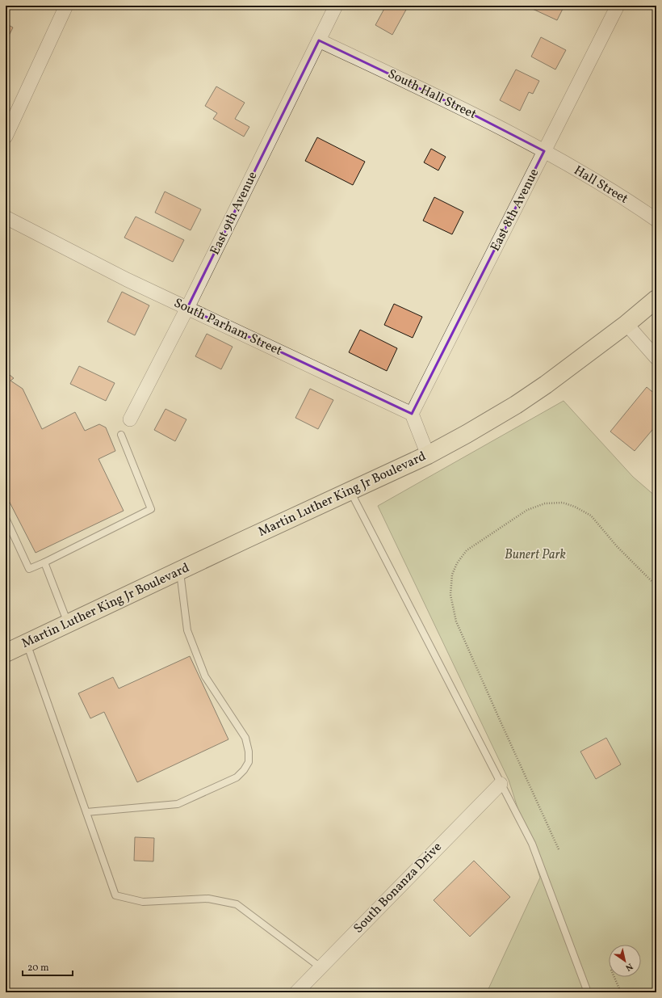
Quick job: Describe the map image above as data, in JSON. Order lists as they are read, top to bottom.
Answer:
{
  "streets": {
    "main road": ["Martin Luther King Jr Boulevard"],
    "street": [
      "South Hall Street",
      "Hall Street",
      "East 8th Avenue",
      "East 9th Avenue",
      "South Parham Street",
      "South Bonanza Drive"
    ]
  },
  "crossings": [
    ["South Hall Street", "Hall Street"],
    ["South Hall Street", "East 8th Avenue"],
    ["South Hall Street", "East 9th Avenue"],
    ["Hall Street", "East 8th Avenue"],
    ["East 8th Avenue", "South Parham Street"],
    ["East 9th Avenue", "South Parham Street"]
  ],
  "parks": ["Bunert Park"],
  "scale_bar": "20 m",
  "north": "bottom right"
}
